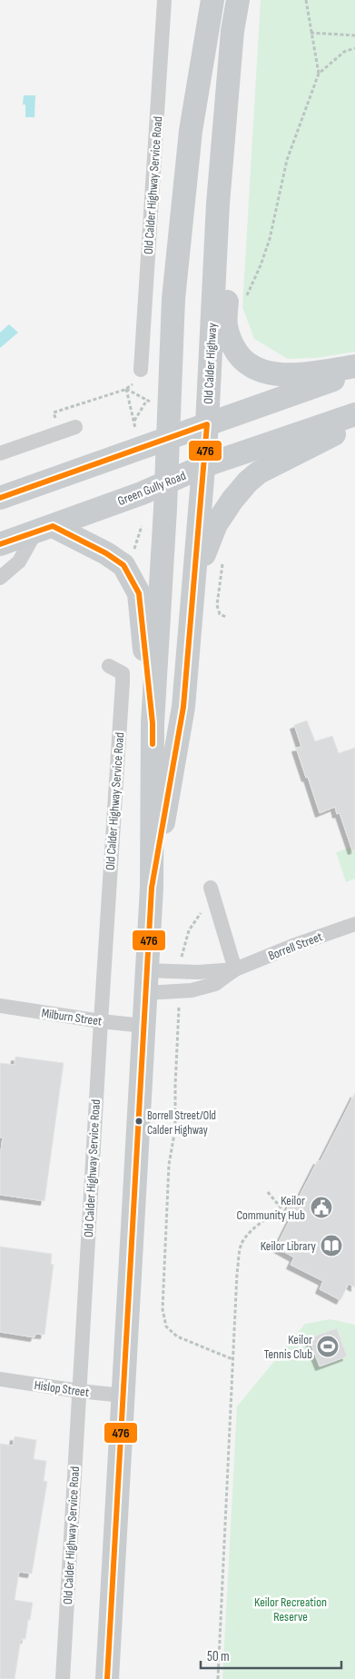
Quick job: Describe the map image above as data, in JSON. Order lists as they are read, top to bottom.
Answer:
{
  "streets": {
    "main road": ["Old Calder Highway", "Green Gully Road"],
    "street": [
      "Old Calder Highway Service Road",
      "Borrell Street",
      "Milburn Street",
      "Hislop Street"
    ]
  },
  "crossings": [
    ["Old Calder Highway Service Road", "Milburn Street"],
    ["Old Calder Highway Service Road", "Hislop Street"],
    ["Old Calder Highway", "Green Gully Road"],
    ["Old Calder Highway", "Borrell Street"],
    ["Old Calder Highway", "Milburn Street"],
    ["Old Calder Highway", "Hislop Street"]
  ],
  "parks": ["Keilor Recreation Reserve"],
  "places": {
    "other": ["Borrell Street/Old Calder Highway"],
    "public building": ["Keilor Community Hub"],
    "library": ["Keilor Library"],
    "sports": ["Keilor Tennis Club"]
  },
  "lines": ["transit line 476"],
  "scale_bar": "50 m"
}
